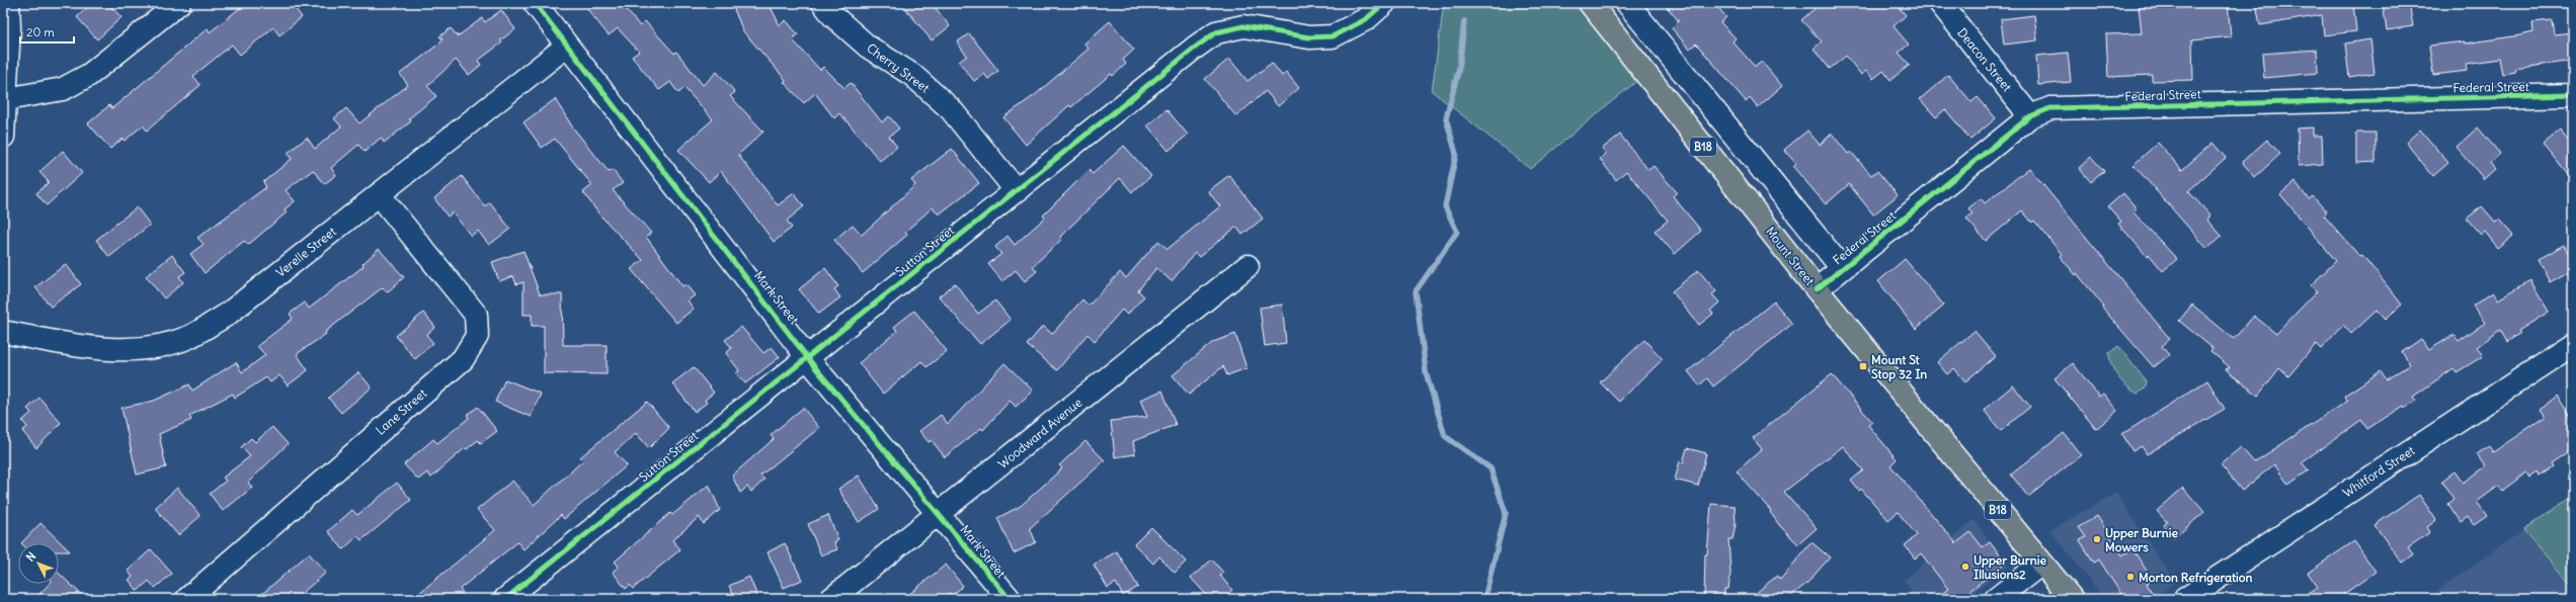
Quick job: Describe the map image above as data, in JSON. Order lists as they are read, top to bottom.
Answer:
{
  "streets": {
    "highway": ["B18", "Mount Street"],
    "street": [
      "Deacon Street",
      "Cherry Street",
      "Federal Street",
      "Sutton Street",
      "Verelle Street",
      "Mark Street",
      "Lane Street",
      "Woodward Avenue",
      "Whitford Street"
    ]
  },
  "crossings": [
    ["Deacon Street", "Federal Street"],
    ["Cherry Street", "Sutton Street"],
    ["Federal Street", "Mount Street"],
    ["Sutton Street", "Mark Street"],
    ["Verelle Street", "Mark Street"],
    ["Verelle Street", "Lane Street"],
    ["Mark Street", "Woodward Avenue"]
  ],
  "places": {
    "transit": ["Mount St Stop 32 In"],
    "other": ["Upper Burnie Mowers", "Upper Burnie Illusions2", "Morton Refrigeration"]
  },
  "scale_bar": "20 m",
  "north": "top left"
}
